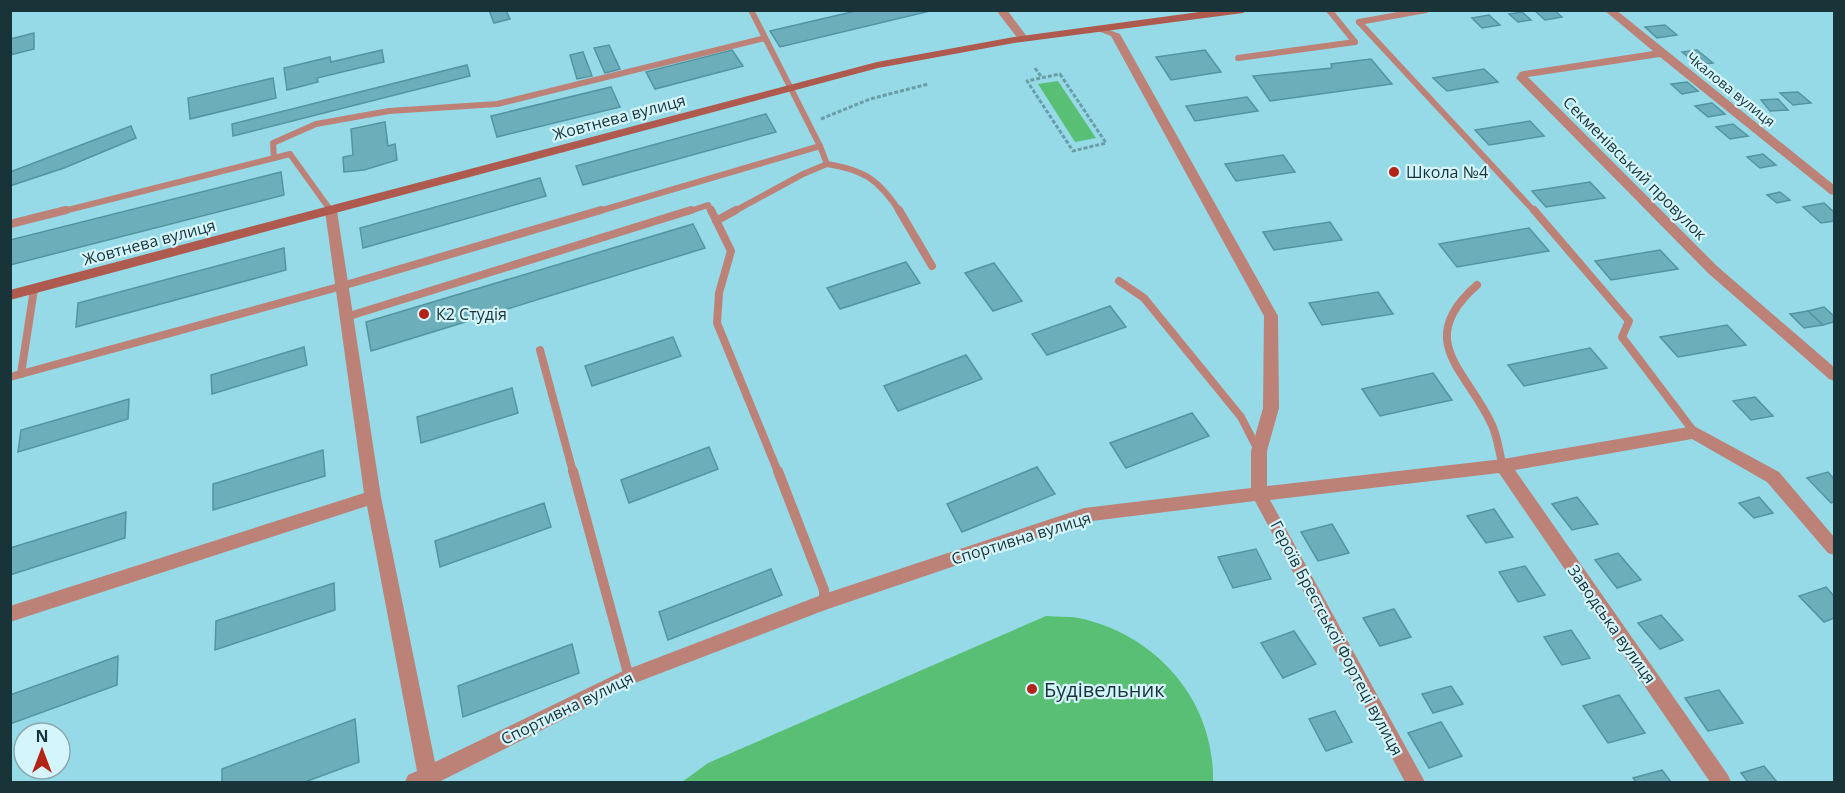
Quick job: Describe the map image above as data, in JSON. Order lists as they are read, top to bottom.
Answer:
{
  "streets": {
    "main road": ["Жовтнева вулиця"],
    "street": [
      "Чкалова вулиця",
      "Секменівський провулок",
      "Спортивна вулиця",
      "Заводська вулиця",
      "Героїв Брестської Фортеці вулиця"
    ]
  },
  "crossings": [
    ["Чкалова вулиця", "Секменівський провулок"],
    ["Спортивна вулиця", "Заводська вулиця"],
    ["Спортивна вулиця", "Героїв Брестської Фортеці вулиця"]
  ],
  "places": ["Школа №4", "К2 Студiя", "Будівельник"],
  "north": "top"
}
